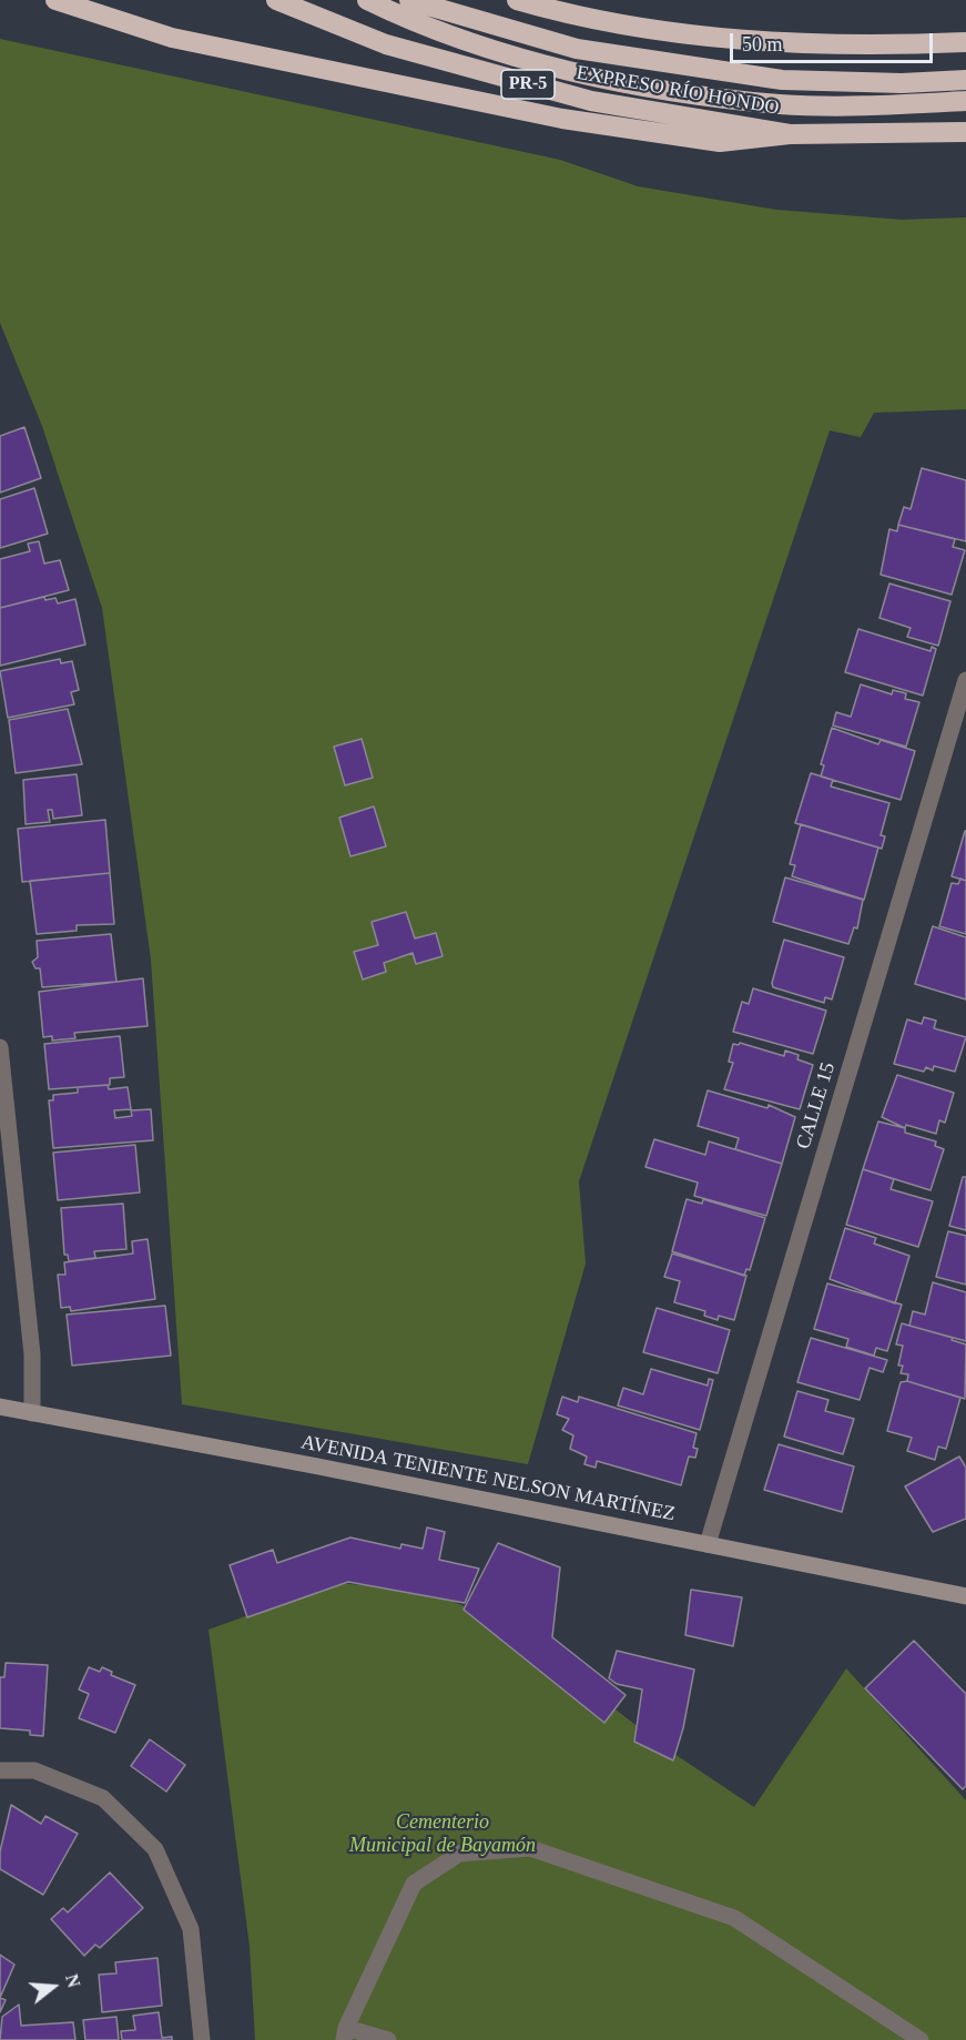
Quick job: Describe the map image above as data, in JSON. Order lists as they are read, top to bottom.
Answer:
{
  "streets": {
    "highway": ["PR-5", "EXPRESO RÍO HONDO"],
    "street": ["CALLE 15", "AVENIDA TENIENTE NELSON MARTÍNEZ"]
  },
  "crossings": [
    ["CALLE 15", "AVENIDA TENIENTE NELSON MARTÍNEZ"]
  ],
  "parks": ["Cementerio Municipal de Bayamón"],
  "scale_bar": "50 m",
  "north": "right"
}
